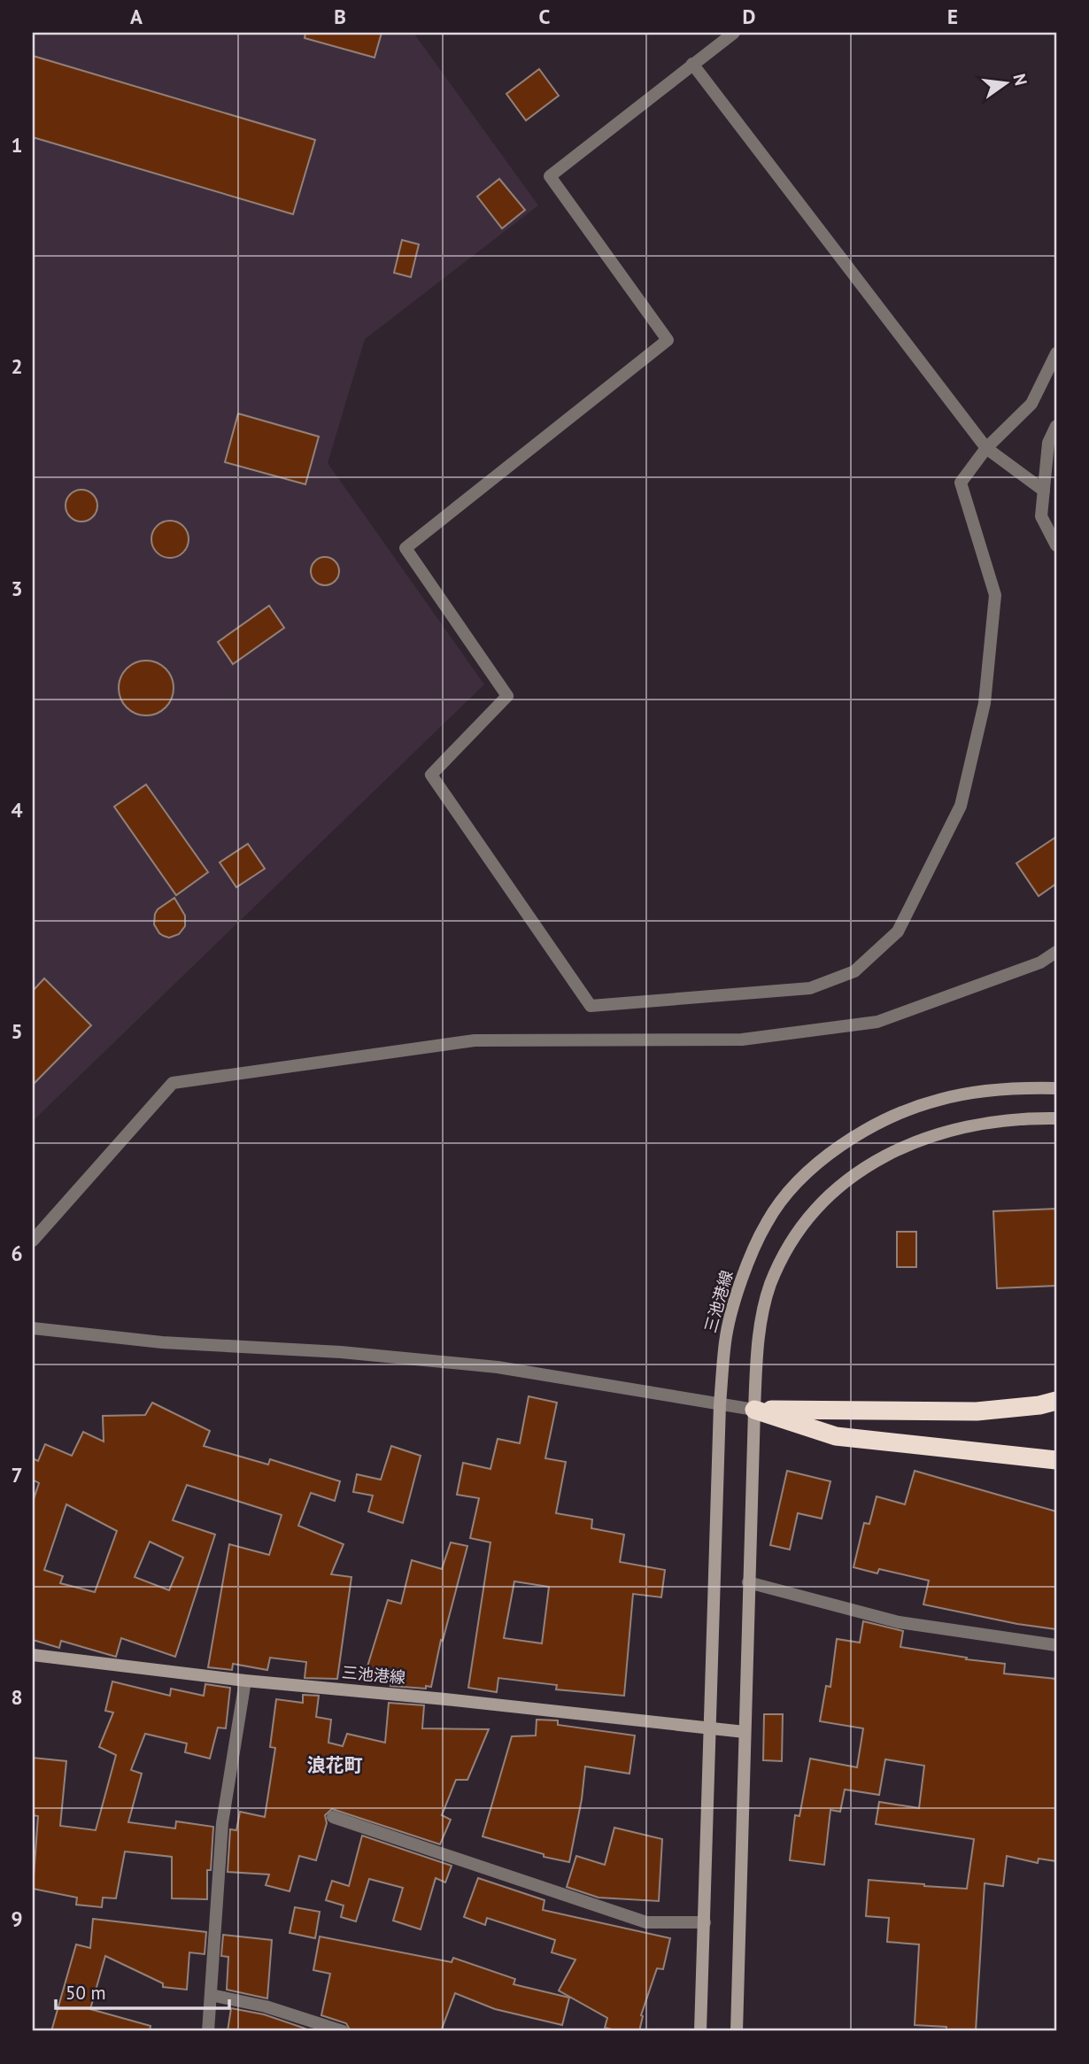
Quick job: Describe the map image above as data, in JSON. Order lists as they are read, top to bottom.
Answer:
{
  "streets": {
    "main road": ["三池港線"]
  },
  "districts": ["浪花町"],
  "scale_bar": "50 m",
  "north": "right",
  "grid": {
    "columns": [
      "A",
      "B",
      "C",
      "D",
      "E"
    ],
    "rows": [
      "1",
      "2",
      "3",
      "4",
      "5",
      "6",
      "7",
      "8",
      "9"
    ]
  }
}
